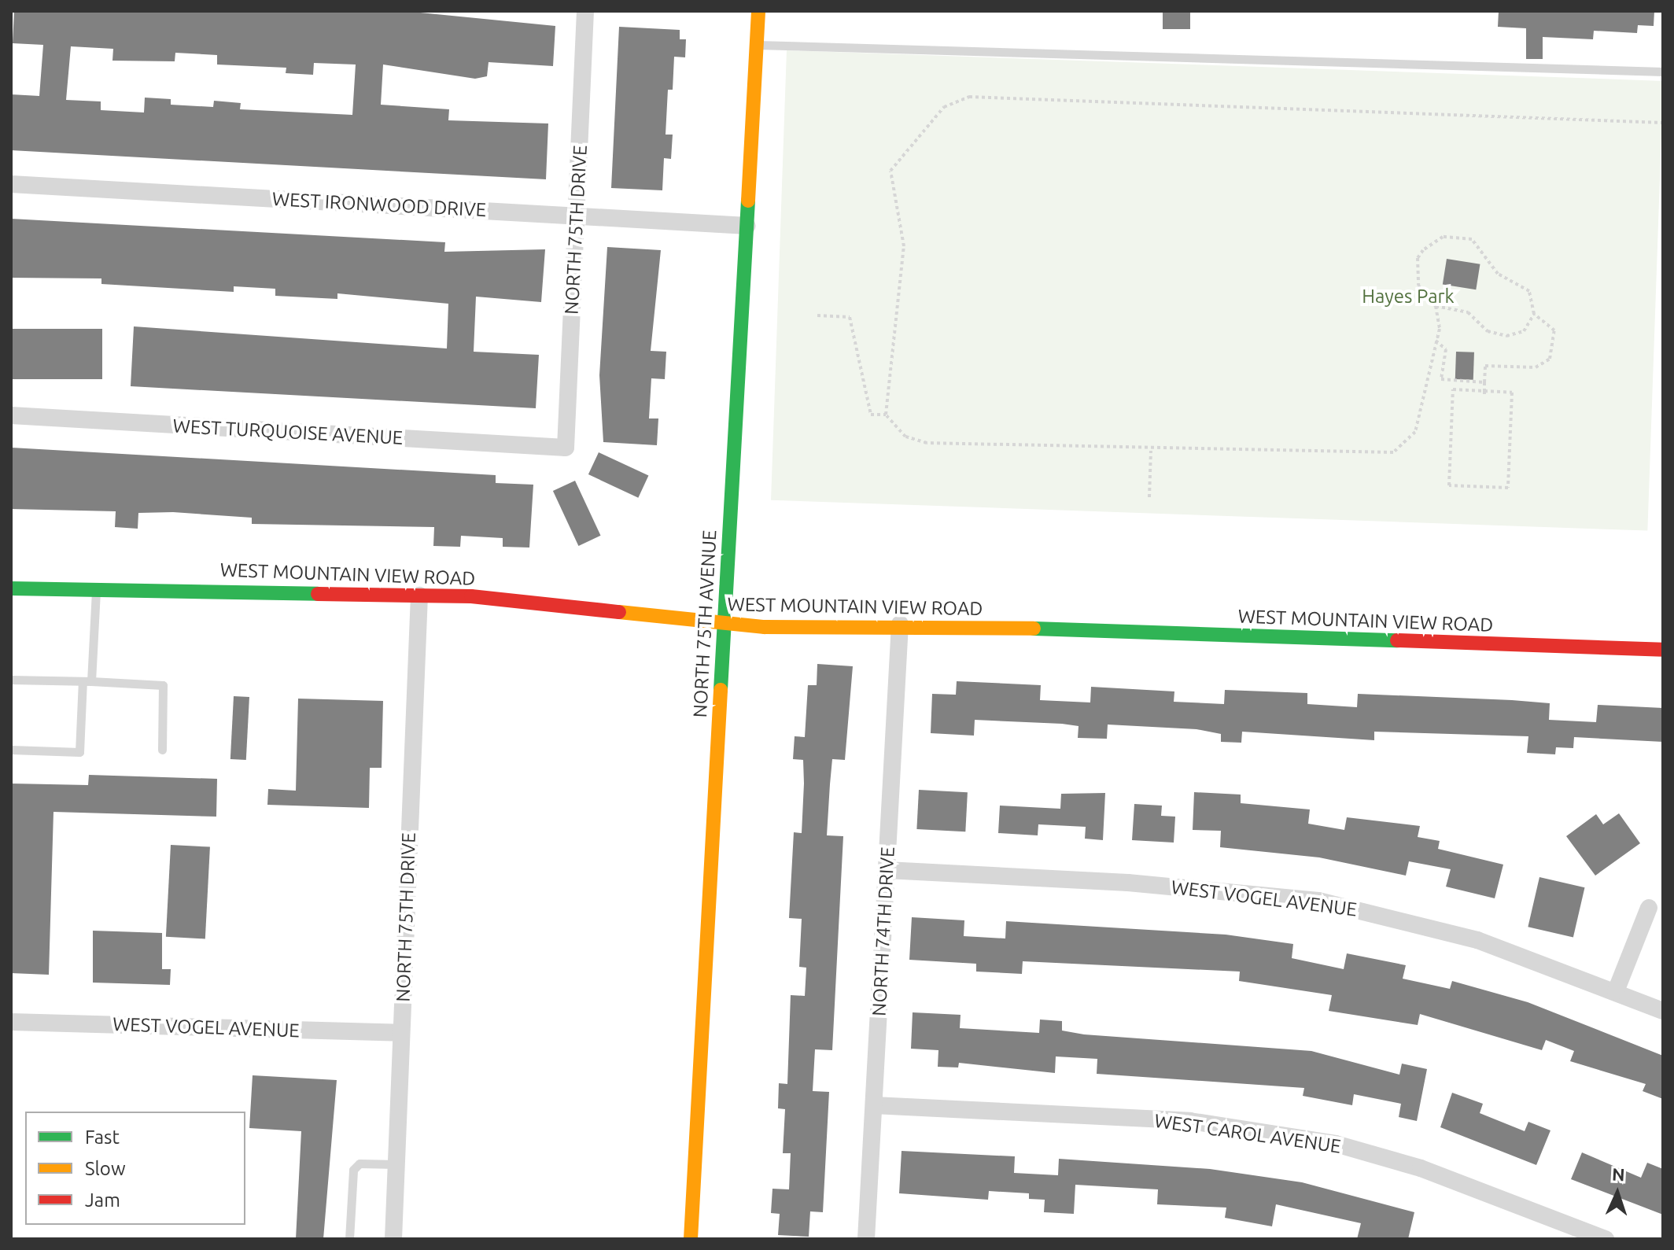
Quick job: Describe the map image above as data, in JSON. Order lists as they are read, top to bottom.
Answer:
{
  "streets": {
    "street": [
      "WEST IRONWOOD DRIVE",
      "NORTH 75TH DRIVE",
      "WEST TURQUOISE AVENUE",
      "WEST MOUNTAIN VIEW ROAD",
      "NORTH 75TH AVENUE",
      "WEST VOGEL AVENUE",
      "NORTH 74TH DRIVE",
      "WEST CAROL AVENUE"
    ]
  },
  "crossings": [
    ["WEST IRONWOOD DRIVE", "NORTH 75TH DRIVE"],
    ["WEST IRONWOOD DRIVE", "NORTH 75TH AVENUE"],
    ["NORTH 75TH DRIVE", "WEST TURQUOISE AVENUE"],
    ["NORTH 75TH DRIVE", "WEST MOUNTAIN VIEW ROAD"],
    ["NORTH 75TH DRIVE", "WEST VOGEL AVENUE"],
    ["WEST MOUNTAIN VIEW ROAD", "NORTH 75TH AVENUE"],
    ["WEST MOUNTAIN VIEW ROAD", "NORTH 74TH DRIVE"],
    ["WEST VOGEL AVENUE", "NORTH 74TH DRIVE"],
    ["NORTH 74TH DRIVE", "WEST CAROL AVENUE"]
  ],
  "parks": ["Hayes Park"],
  "legend": ["Fast", "Slow", "Jam"],
  "north": "top"
}
